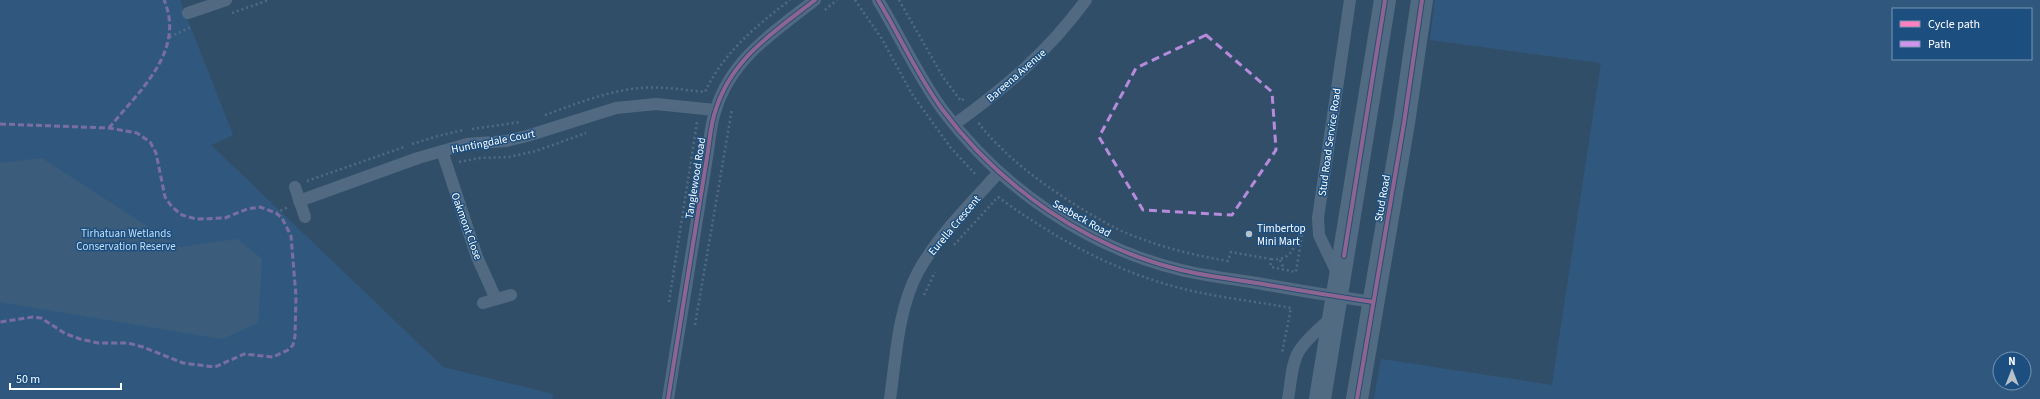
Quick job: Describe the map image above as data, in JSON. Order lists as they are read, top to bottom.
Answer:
{
  "streets": {
    "highway": ["Stud Road"],
    "street": [
      "Bareena Avenue",
      "Huntingdale Court",
      "Stud Road Service Road",
      "Tanglewood Road",
      "Seebeck Road",
      "Eurella Crescent",
      "Oakmont Close"
    ]
  },
  "crossings": [
    ["Bareena Avenue", "Seebeck Road"],
    ["Huntingdale Court", "Tanglewood Road"],
    ["Huntingdale Court", "Oakmont Close"],
    ["Stud Road Service Road", "Seebeck Road"],
    ["Stud Road", "Seebeck Road"],
    ["Seebeck Road", "Eurella Crescent"]
  ],
  "parks": ["Tirhatuan Wetlands Conservation Reserve"],
  "places": ["Timbertop Mini Mart"],
  "legend": ["Cycle path", "Path"],
  "scale_bar": "50 m",
  "north": "top"
}
